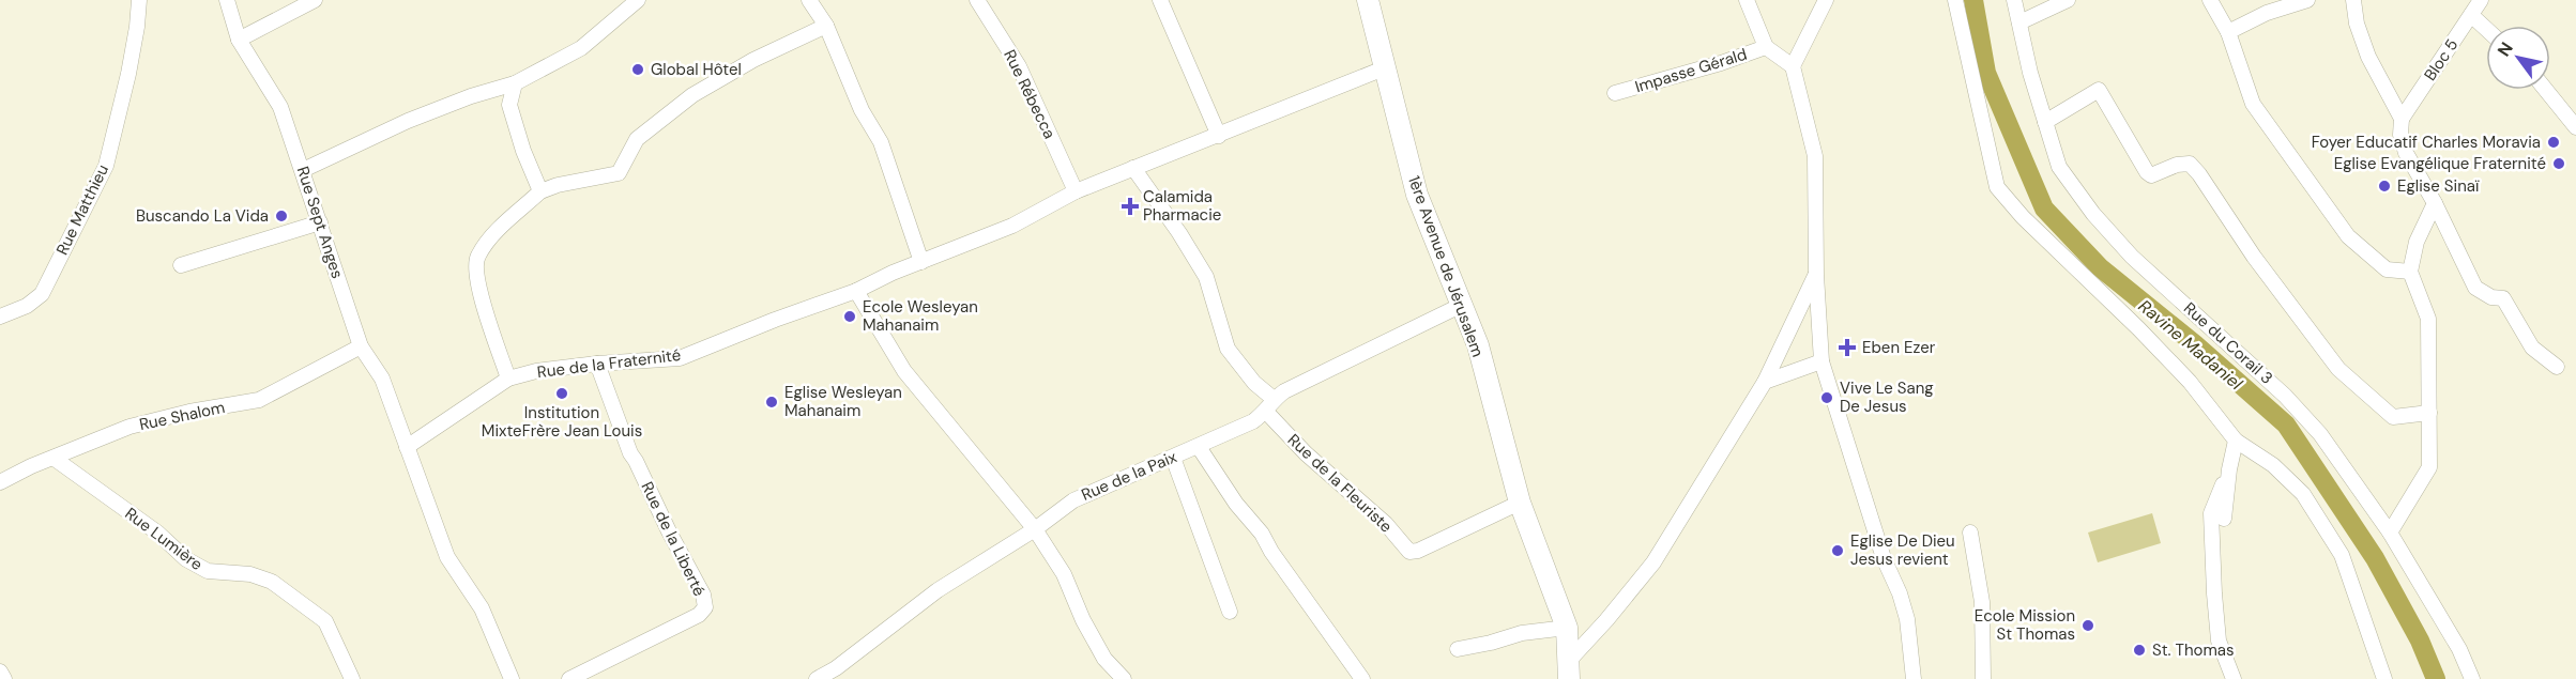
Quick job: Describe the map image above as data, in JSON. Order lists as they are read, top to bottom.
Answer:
{
  "streets": {
    "street": [
      "Bloc 5",
      "Impasse Gérald",
      "Rue Rébecca",
      "Rue Matthieu",
      "Rue Sept Anges",
      "1ère Avenue de Jérusalem",
      "Rue du Corail 3",
      "Rue de la Fraternité",
      "Rue Shalom",
      "Rue de la Paix",
      "Rue de la Fleuriste",
      "Rue Lumière",
      "Rue de la Liberté"
    ]
  },
  "crossings": [
    ["Rue Rébecca", "Rue de la Fraternité"],
    ["Rue Sept Anges", "Rue de la Fraternité"],
    ["Rue Sept Anges", "Rue Shalom"],
    ["1ère Avenue de Jérusalem", "Rue de la Fraternité"],
    ["1ère Avenue de Jérusalem", "Rue de la Paix"],
    ["1ère Avenue de Jérusalem", "Rue de la Fleuriste"],
    ["Rue de la Fraternité", "Rue de la Liberté"],
    ["Rue Shalom", "Rue Lumière"],
    ["Rue de la Paix", "Rue de la Fleuriste"]
  ],
  "water": ["Ravine Madaniel"],
  "places": {
    "other": [
      "Global Hôtel",
      "Foyer Educatif Charles Moravia",
      "Eglise Evangélique Fraternité",
      "Eglise Sinaï",
      "Buscando La Vida",
      "Ecole Wesleyan Mahanaim",
      "Institution MixteFrère Jean Louis",
      "Vive Le Sang De Jesus",
      "Eglise Wesleyan Mahanaim",
      "Eglise De Dieu Jesus revient",
      "Ecole Mission St Thomas",
      "St. Thomas"
    ],
    "health": ["Calamida Pharmacie", "Eben Ezer"]
  },
  "north": "top left"
}
